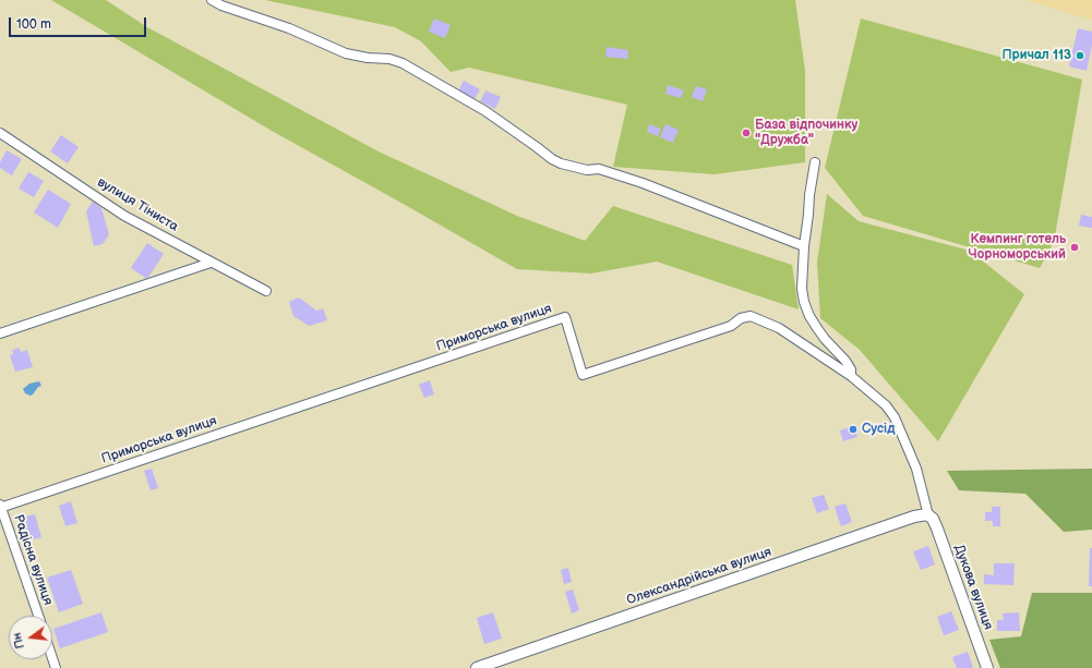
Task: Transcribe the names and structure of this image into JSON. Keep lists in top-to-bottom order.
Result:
{
  "streets": {
    "street": [
      "вулиця Тіниста",
      "Приморська вулиця",
      "Радісна вулиця",
      "Олександрійська вулиця",
      "Дукова вулиця"
    ]
  },
  "crossings": [
    ["Приморська вулиця", "Радісна вулиця"],
    ["Олександрійська вулиця", "Дукова вулиця"]
  ],
  "places": [
    "Причал 113",
    "База відпочинку \"Дружба\"",
    "Кемпинг готель Чорноморський",
    "Сусід"
  ],
  "scale_bar": "100 m",
  "north": "left"
}
